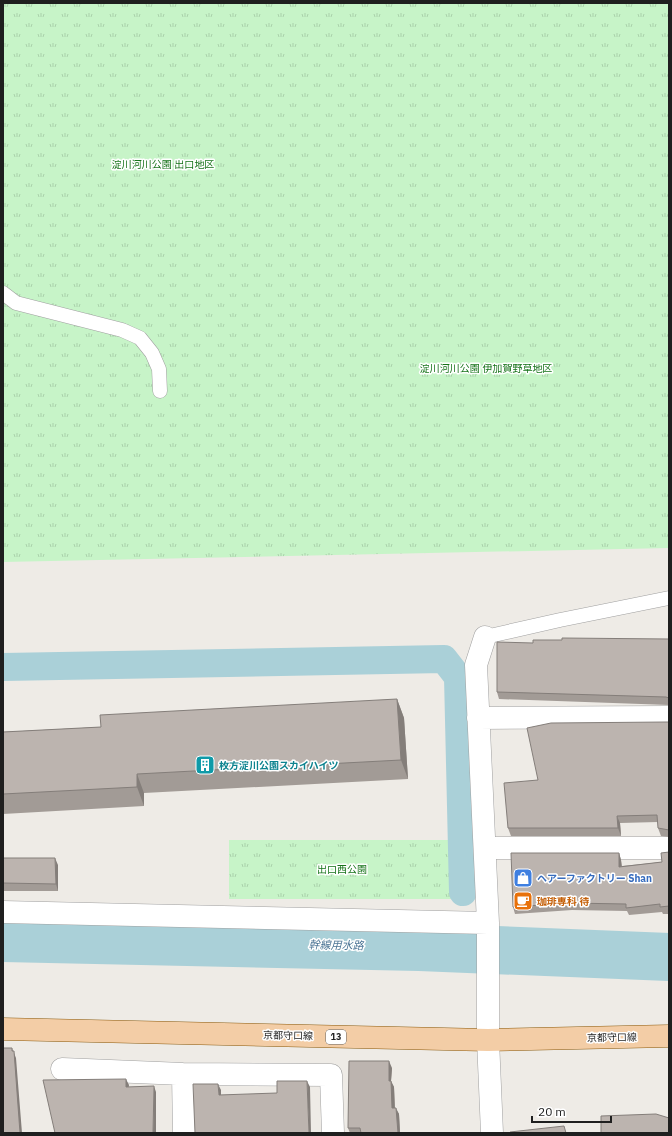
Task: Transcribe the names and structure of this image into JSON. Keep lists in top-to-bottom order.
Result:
{
  "streets": {
    "main road": ["京都守口線", "13"]
  },
  "water": ["幹線用水路"],
  "parks": ["淀川河川公園 出口地区", "淀川河川公園 伊加賀野草地区", "出口西公園"],
  "places": {
    "building": ["枚方淀川公園スカイハイツ"],
    "shop": ["ヘアーファクトリー Shan"],
    "cafe": ["珈琲専科 待"]
  },
  "scale_bar": "20 m"
}
